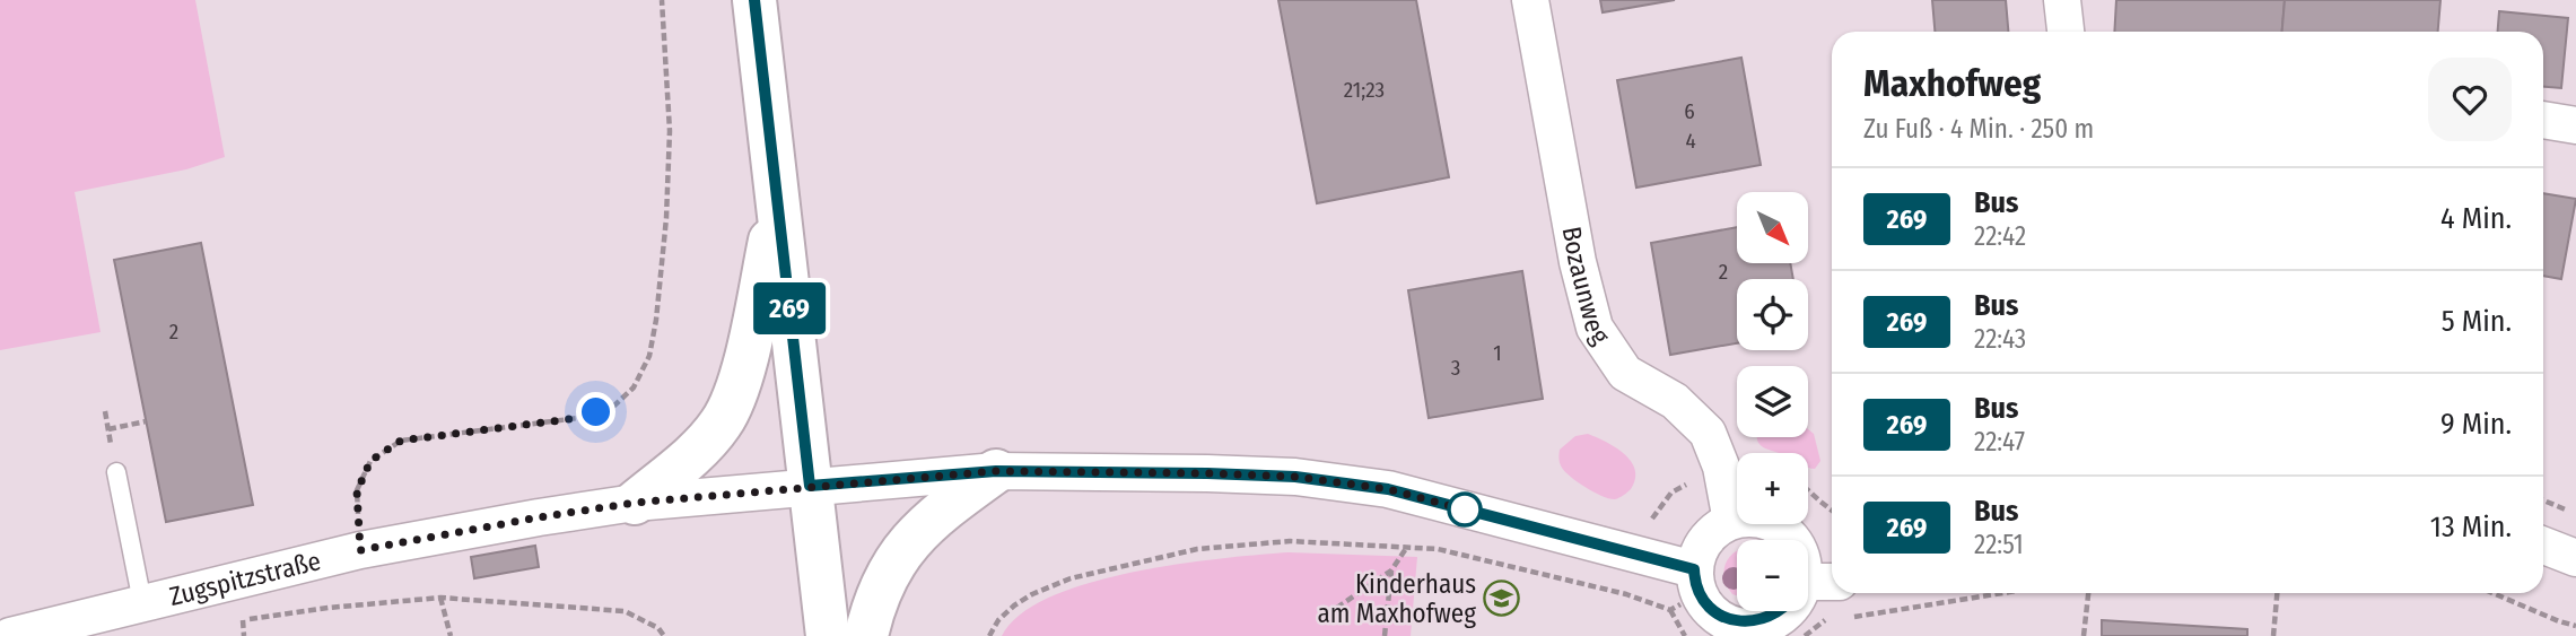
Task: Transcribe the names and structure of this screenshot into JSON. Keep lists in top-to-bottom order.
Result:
{
  "streets": {
    "street": ["Bozaunweg", "Zugspitzstraße"]
  },
  "places": {
    "school or university": ["Kinderhaus am Maxhofweg"]
  },
  "lines": ["bus line 269"],
  "house_numbers": [
    "21;23",
    "6",
    "4",
    "2",
    "2",
    "1",
    "3"
  ],
  "north": "bottom right",
  "page": {
    "on_map": "269",
    "heading": ["Maxhofweg", "Zu Fuß · 4 Min. · 250 m"],
    "list": [
      {
        "mark": "269",
        "name": "Bus",
        "note": "22:42",
        "value": "4 Min."
      },
      {
        "mark": "269",
        "name": "Bus",
        "note": "22:43",
        "value": "5 Min."
      },
      {
        "mark": "269",
        "name": "Bus",
        "note": "22:47",
        "value": "9 Min."
      },
      {
        "mark": "269",
        "name": "Bus",
        "note": "22:51",
        "value": "13 Min."
      }
    ],
    "map_buttons": ["+", "−"]
  }
}
